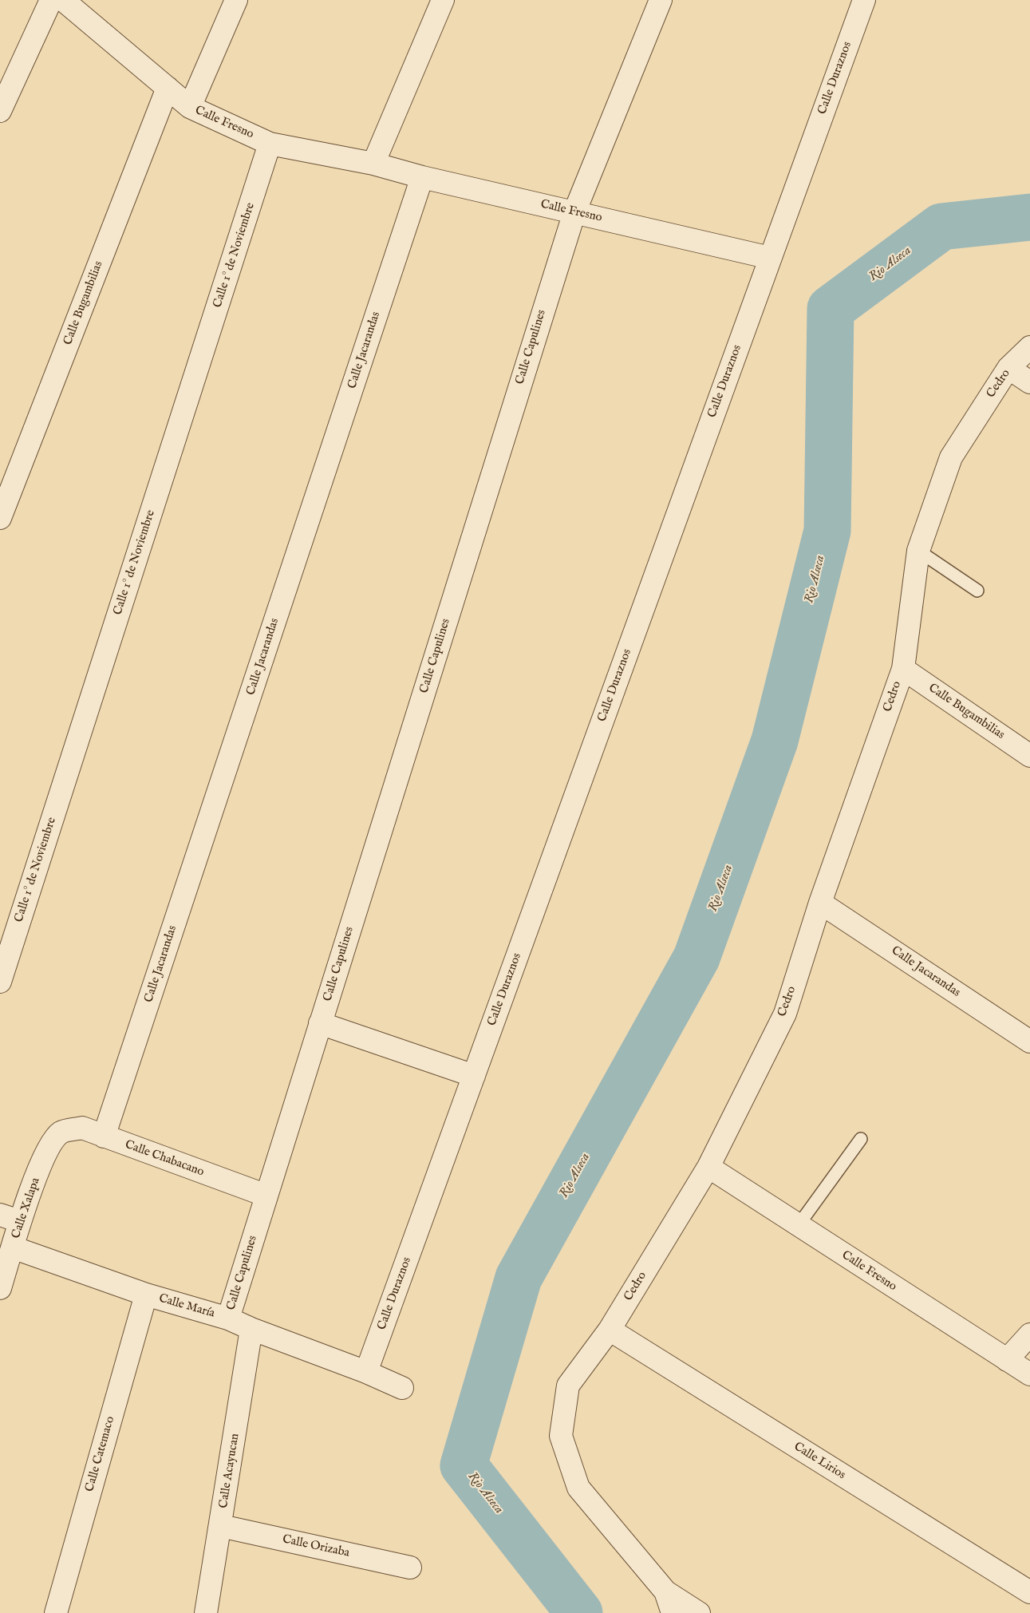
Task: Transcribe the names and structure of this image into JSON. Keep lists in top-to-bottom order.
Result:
{
  "streets": {
    "street": [
      "Calle Duraznos",
      "Calle Fresno",
      "Calle 1° de Noviembre",
      "Calle Bugambilias",
      "Calle Capulines",
      "Calle Jacarandas",
      "Cedro",
      "Calle Chabacano",
      "Calle Xalapa",
      "Calle María",
      "Calle Catemaco",
      "Calle Lirios",
      "Calle Acayucan",
      "Calle Orizaba"
    ]
  },
  "crossings": [
    ["Calle Duraznos", "Calle Fresno"],
    ["Calle Duraznos", "Calle María"],
    ["Calle Fresno", "Calle 1° de Noviembre"],
    ["Calle Fresno", "Calle Bugambilias"],
    ["Calle Fresno", "Calle Capulines"],
    ["Calle Fresno", "Calle Jacarandas"],
    ["Calle Fresno", "Cedro"],
    ["Calle Bugambilias", "Cedro"],
    ["Calle Capulines", "Calle Chabacano"],
    ["Calle Capulines", "Calle María"],
    ["Calle Jacarandas", "Cedro"],
    ["Calle Jacarandas", "Calle Chabacano"],
    ["Cedro", "Calle Lirios"],
    ["Calle Chabacano", "Calle Xalapa"],
    ["Calle Xalapa", "Calle María"],
    ["Calle María", "Calle Catemaco"],
    ["Calle María", "Calle Acayucan"],
    ["Calle Acayucan", "Calle Orizaba"]
  ],
  "water": ["Rio Alseca"]
}
